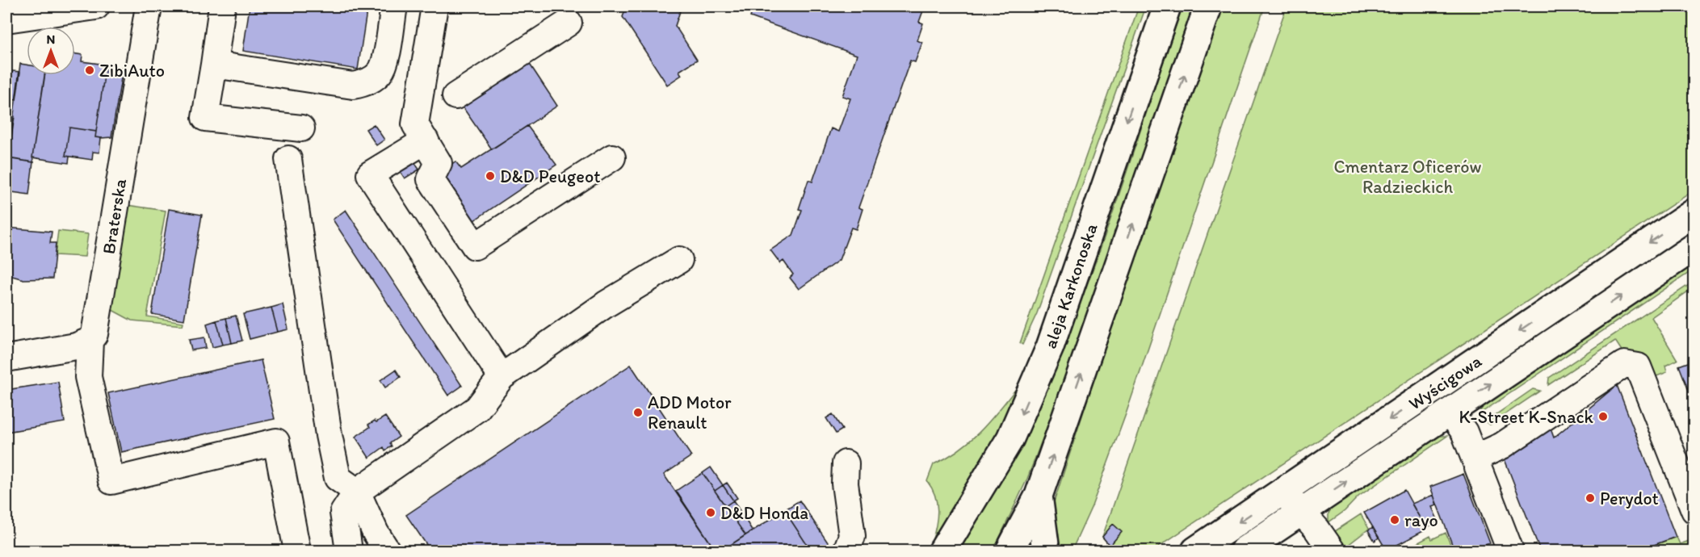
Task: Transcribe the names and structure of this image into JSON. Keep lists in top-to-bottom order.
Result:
{
  "streets": {
    "main road": ["aleja Karkonoska", "Wyścigowa"],
    "street": ["Braterska"]
  },
  "parks": ["Cmentarz Oficerów Radzieckich"],
  "places": [
    "ZibiAuto",
    "D&D Peugeot",
    "ADD Motor Renault",
    "K-Street K-Snack",
    "Perydot",
    "D&D Honda",
    "rayo"
  ],
  "north": "top"
}
